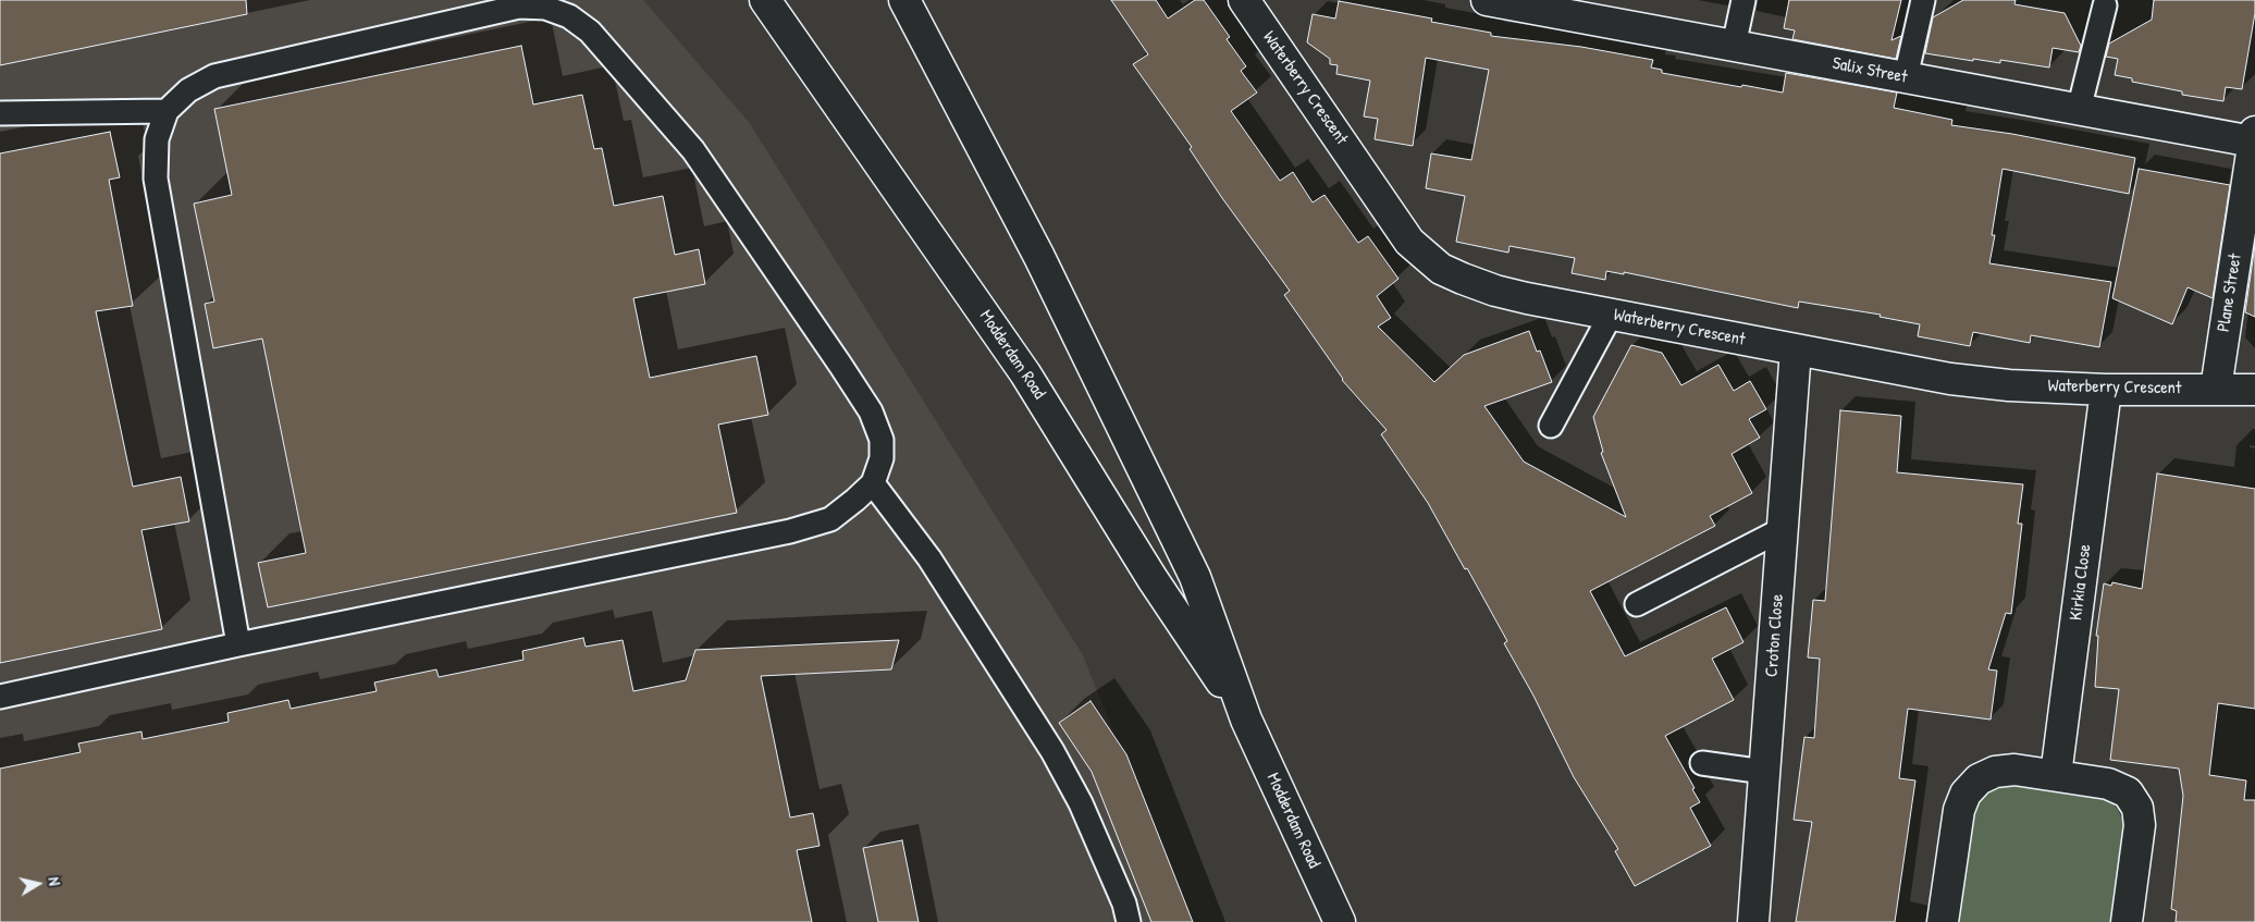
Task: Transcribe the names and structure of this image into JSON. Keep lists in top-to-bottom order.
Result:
{
  "streets": {
    "street": [
      "Salix Street",
      "Waterberry Crescent",
      "Plane Street",
      "Modderdam Road",
      "Kirkia Close",
      "Croton Close"
    ]
  },
  "crossings": [
    ["Salix Street", "Plane Street"],
    ["Waterberry Crescent", "Plane Street"],
    ["Waterberry Crescent", "Kirkia Close"],
    ["Waterberry Crescent", "Croton Close"]
  ],
  "north": "right"
}
